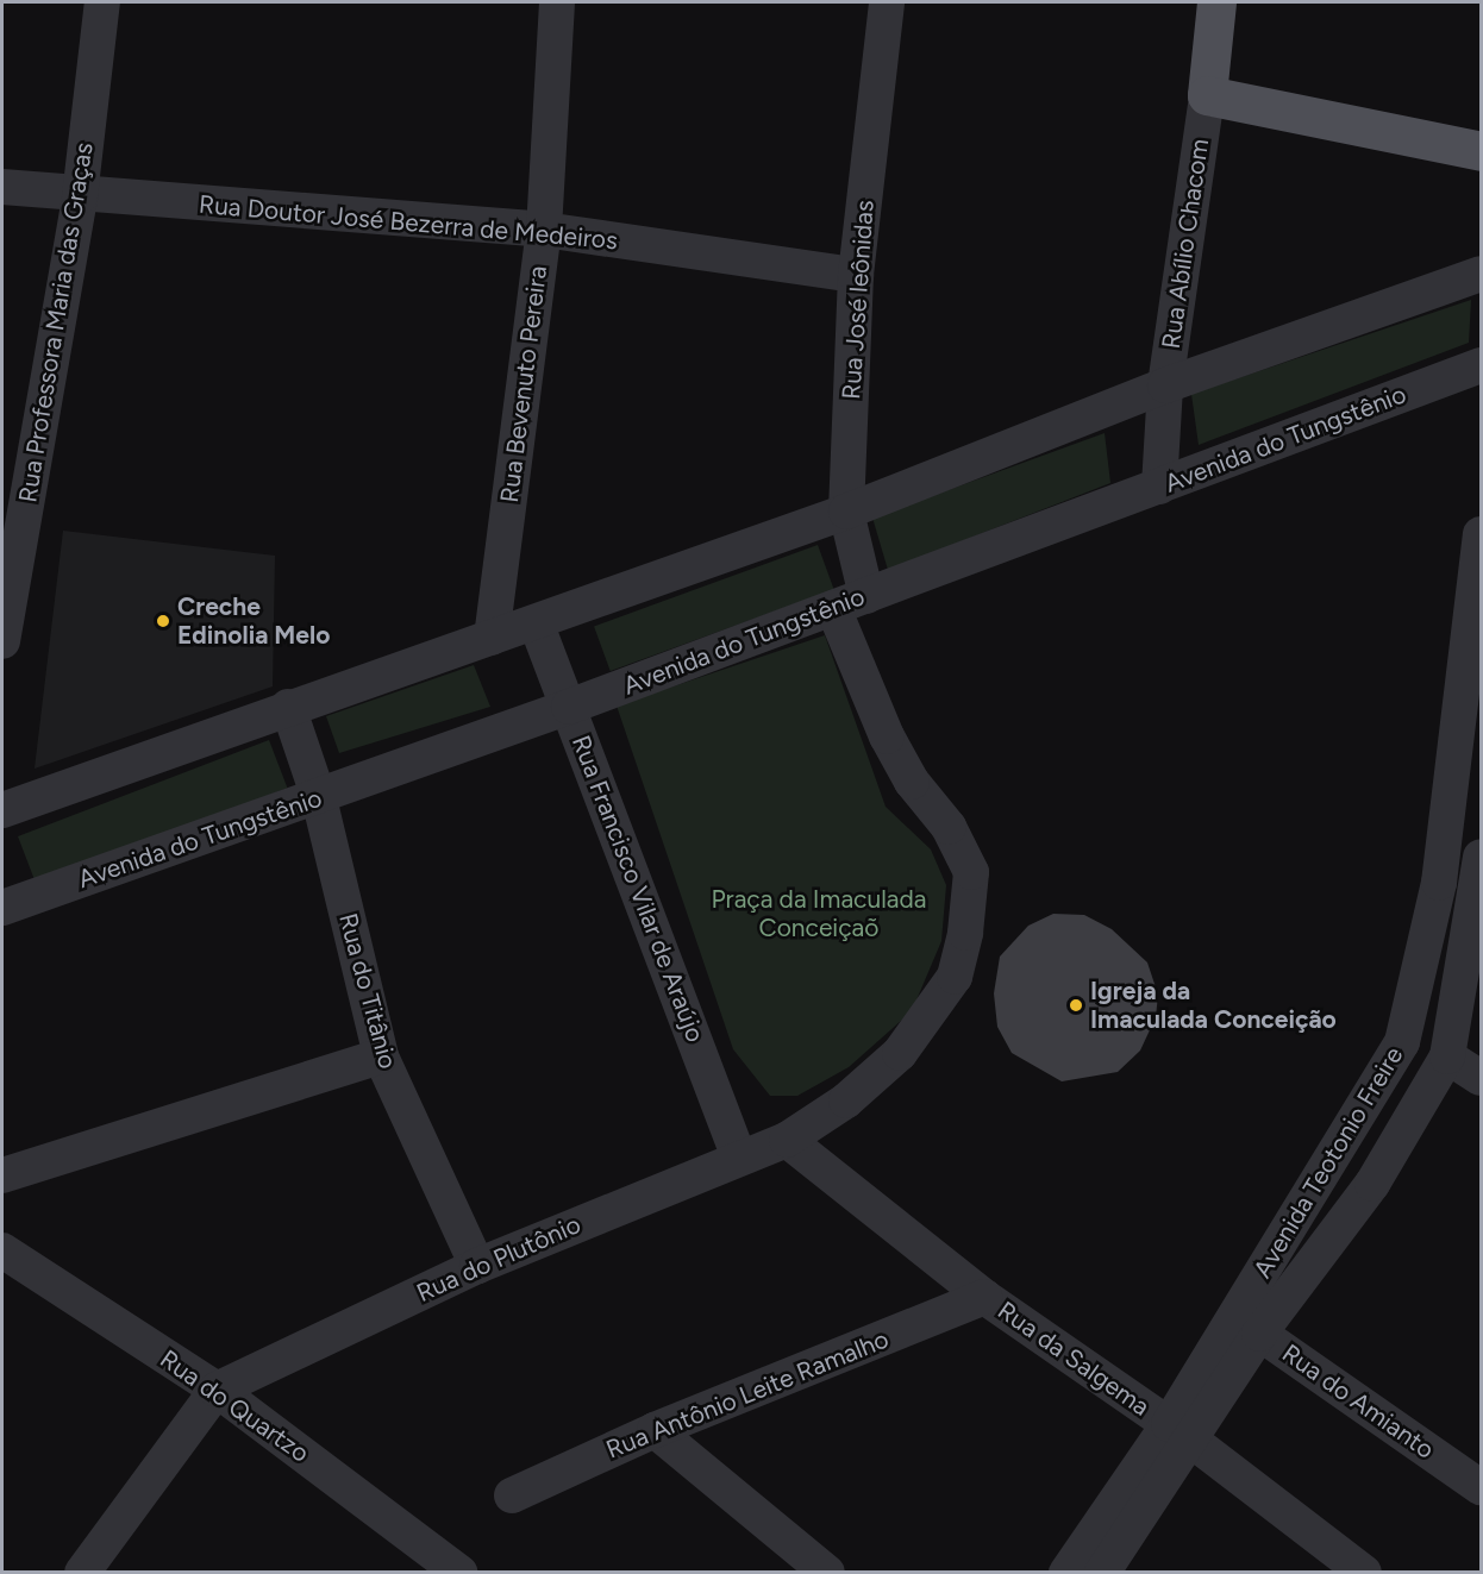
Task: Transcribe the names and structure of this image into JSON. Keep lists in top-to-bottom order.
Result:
{
  "streets": {
    "main road": ["Rua Abílio Chacom"],
    "street": [
      "Rua Doutor José Bezerra de Medeiros",
      "Rua José leônidas",
      "Rua Professora Maria das Graças",
      "Rua Bevenuto Pereira",
      "Avenida do Tungstênio",
      "Rua Francisco Vilar de Araújo",
      "Rua do Titânio",
      "Avenida Teotonio Freire",
      "Rua do Plutônio",
      "Rua da Salgema",
      "Rua Antônio Leite Ramalho",
      "Rua do Amianto",
      "Rua do Quartzo"
    ]
  },
  "crossings": [
    ["Rua Doutor José Bezerra de Medeiros", "Rua José leônidas"],
    ["Rua Doutor José Bezerra de Medeiros", "Rua Professora Maria das Graças"],
    ["Rua Doutor José Bezerra de Medeiros", "Rua Bevenuto Pereira"],
    ["Rua Abílio Chacom", "Avenida do Tungstênio"],
    ["Rua José leônidas", "Avenida do Tungstênio"],
    ["Avenida do Tungstênio", "Rua Francisco Vilar de Araújo"],
    ["Avenida do Tungstênio", "Rua do Titânio"],
    ["Rua Francisco Vilar de Araújo", "Rua do Plutônio"],
    ["Rua do Titânio", "Rua do Plutônio"],
    ["Avenida Teotonio Freire", "Rua da Salgema"],
    ["Avenida Teotonio Freire", "Rua do Amianto"],
    ["Rua do Plutônio", "Rua da Salgema"],
    ["Rua do Plutônio", "Rua do Quartzo"],
    ["Rua da Salgema", "Rua Antônio Leite Ramalho"]
  ],
  "parks": ["Praça da Imaculada Conceiçaõ"],
  "places": ["Creche Edinolia Melo", "Igreja da Imaculada Conceição"]
}
